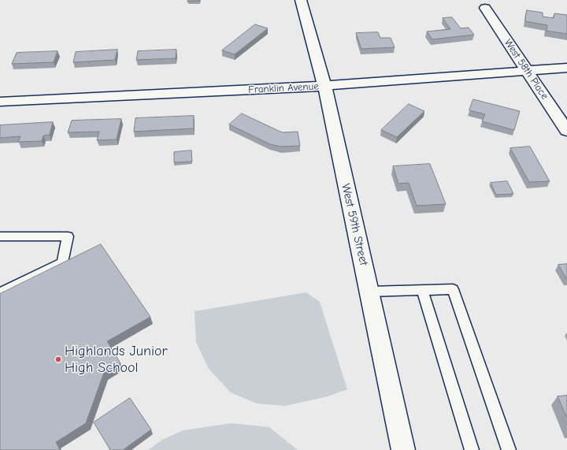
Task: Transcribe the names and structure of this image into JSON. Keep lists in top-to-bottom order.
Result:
{
  "streets": {
    "street": ["West 58th Place", "Franklin Avenue", "West 59th Street"]
  },
  "crossings": [
    ["West 58th Place", "Franklin Avenue"],
    ["Franklin Avenue", "West 59th Street"]
  ],
  "places": ["Highlands Junior High School"]
}
